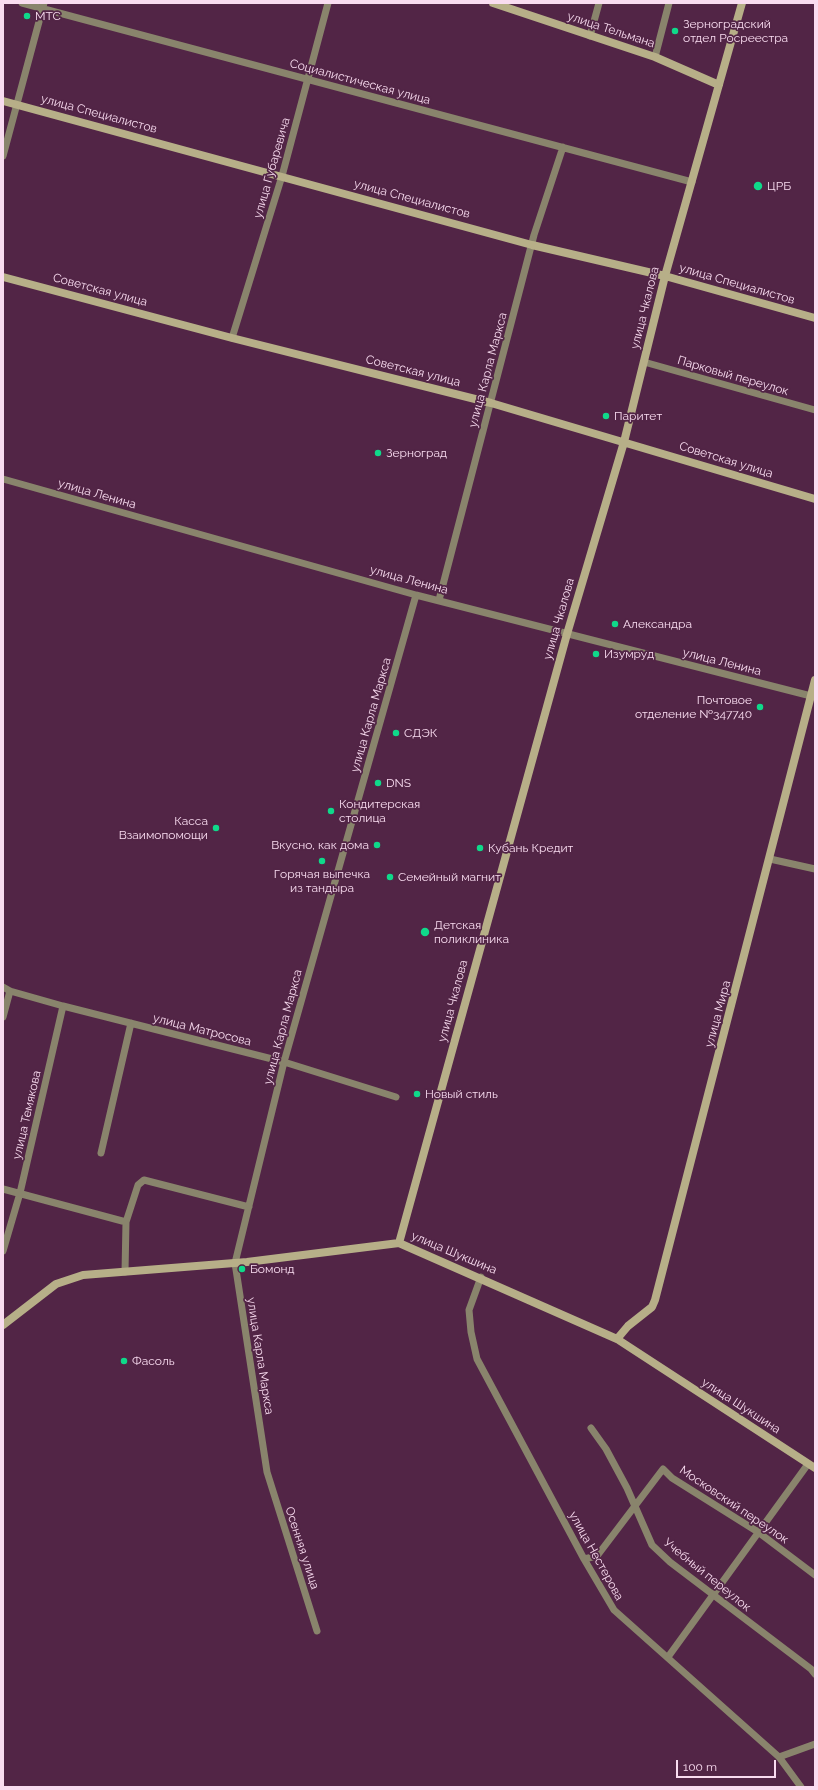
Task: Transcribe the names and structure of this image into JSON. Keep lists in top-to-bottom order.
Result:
{
  "streets": {
    "street": [
      "улица Тельмана",
      "Социалистическая улица",
      "улица Специалистов",
      "улица Губаревича",
      "Советская улица",
      "улица Чкалова",
      "улица Карла Маркса",
      "Парковый переулок",
      "улица Ленина",
      "улица Мира",
      "улица Матросова",
      "улица Темякова",
      "улица Шукшина",
      "Московский переулок",
      "Осенняя улица",
      "улица Нестерова",
      "Учебный переулок"
    ]
  },
  "crossings": [
    ["улица Тельмана", "улица Чкалова"],
    ["Социалистическая улица", "улица Губаревича"],
    ["Социалистическая улица", "улица Чкалова"],
    ["Социалистическая улица", "улица Карла Маркса"],
    ["улица Специалистов", "улица Губаревича"],
    ["улица Специалистов", "улица Чкалова"],
    ["улица Специалистов", "улица Карла Маркса"],
    ["улица Губаревича", "Советская улица"],
    ["Советская улица", "улица Чкалова"],
    ["Советская улица", "улица Карла Маркса"],
    ["улица Чкалова", "Парковый переулок"],
    ["улица Чкалова", "улица Ленина"],
    ["улица Чкалова", "улица Шукшина"],
    ["улица Карла Маркса", "улица Ленина"],
    ["улица Карла Маркса", "улица Матросова"],
    ["улица Карла Маркса", "улица Шукшина"],
    ["улица Карла Маркса", "Осенняя улица"],
    ["улица Ленина", "улица Мира"],
    ["улица Мира", "улица Шукшина"],
    ["улица Матросова", "улица Темякова"],
    ["улица Шукшина", "улица Нестерова"],
    ["Московский переулок", "улица Нестерова"],
    ["Московский переулок", "Учебный переулок"]
  ],
  "places": [
    "МТС",
    "Зерноградский отдел Росреестра",
    "ЦРБ",
    "Паритет",
    "Зерноград",
    "Александра",
    "Изумруд",
    "Почтовое отделение №347740",
    "СДЭК",
    "DNS",
    "Кондитерская столица",
    "Касса Взаимопомощи",
    "Вкусно, как дома",
    "Кубань Кредит",
    "Горячая выпечка из тандыра",
    "Семейный магнит",
    "Детская поликлиника",
    "Новый стиль",
    "Бомонд",
    "Фасоль"
  ],
  "scale_bar": "100 m"
}
